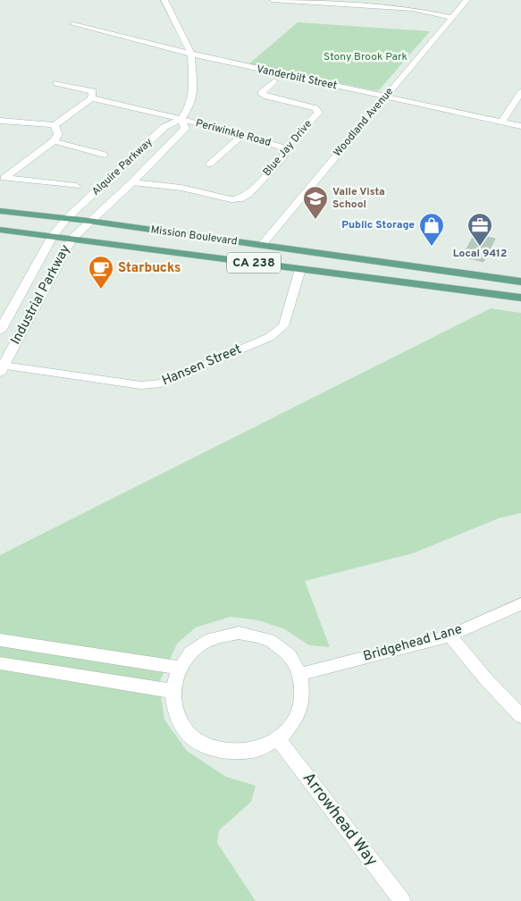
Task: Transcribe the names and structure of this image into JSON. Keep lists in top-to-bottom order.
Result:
{
  "streets": {
    "main road": [
      "Alquire Parkway",
      "Mission Boulevard",
      "CA 238",
      "Industrial Parkway"
    ],
    "street": [
      "Vanderbilt Street",
      "Woodland Avenue",
      "Periwinkle Road",
      "Blue Jay Drive",
      "Hansen Street",
      "Bridgehead Lane",
      "Arrowhead Way"
    ]
  },
  "crossings": [
    ["Vanderbilt Street", "Woodland Avenue"],
    ["Vanderbilt Street", "Alquire Parkway"],
    ["Woodland Avenue", "Mission Boulevard"],
    ["Periwinkle Road", "Blue Jay Drive"],
    ["Periwinkle Road", "Alquire Parkway"],
    ["Blue Jay Drive", "Alquire Parkway"],
    ["Alquire Parkway", "Mission Boulevard"],
    ["Alquire Parkway", "Industrial Parkway"],
    ["Mission Boulevard", "Industrial Parkway"],
    ["Mission Boulevard", "Hansen Street"],
    ["Industrial Parkway", "Hansen Street"],
    ["Bridgehead Lane", "Arrowhead Way"]
  ],
  "parks": ["Stony Brook Park"],
  "places": {
    "school or university": ["Valle Vista School"],
    "shop": ["Public Storage"],
    "office": ["Local 9412"],
    "cafe": ["Starbucks"]
  }
}
